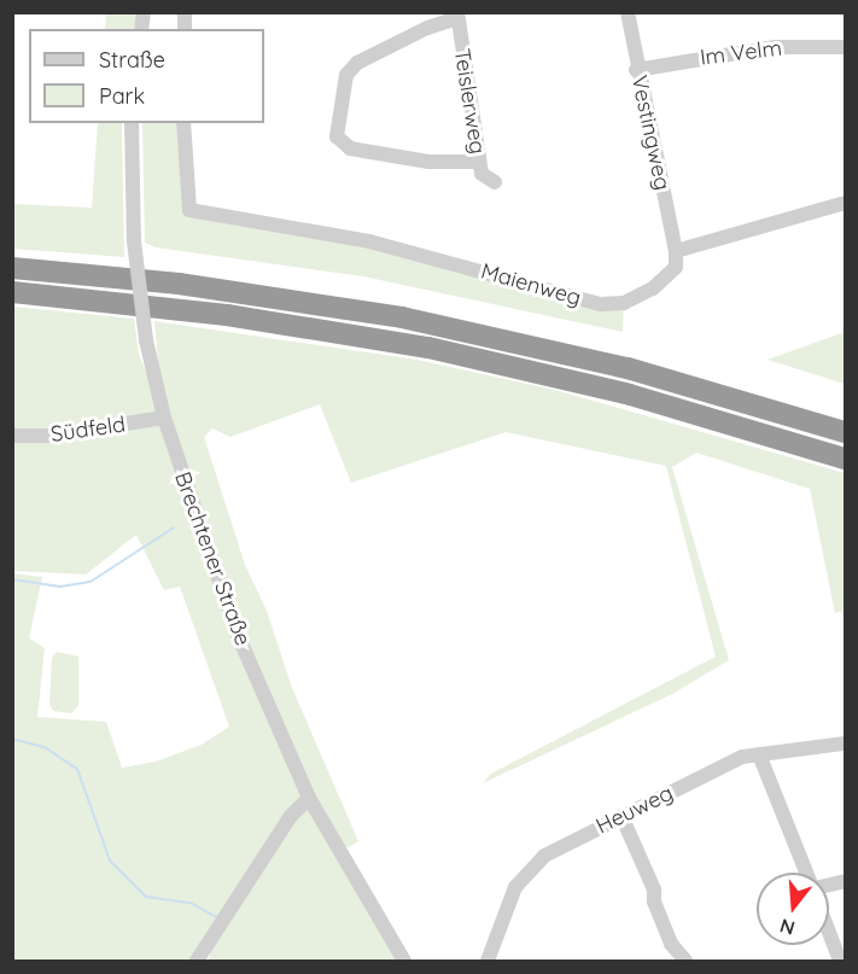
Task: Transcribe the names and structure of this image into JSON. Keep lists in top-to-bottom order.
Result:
{
  "streets": {
    "street": [
      "Im Velm",
      "Teislerweg",
      "Vestingweg",
      "Maienweg",
      "Südfeld",
      "Brechtener Straße",
      "Heuweg"
    ]
  },
  "crossings": [
    ["Im Velm", "Vestingweg"],
    ["Vestingweg", "Maienweg"],
    ["Südfeld", "Brechtener Straße"]
  ],
  "legend": ["Straße", "Park"],
  "north": "bottom"
}
